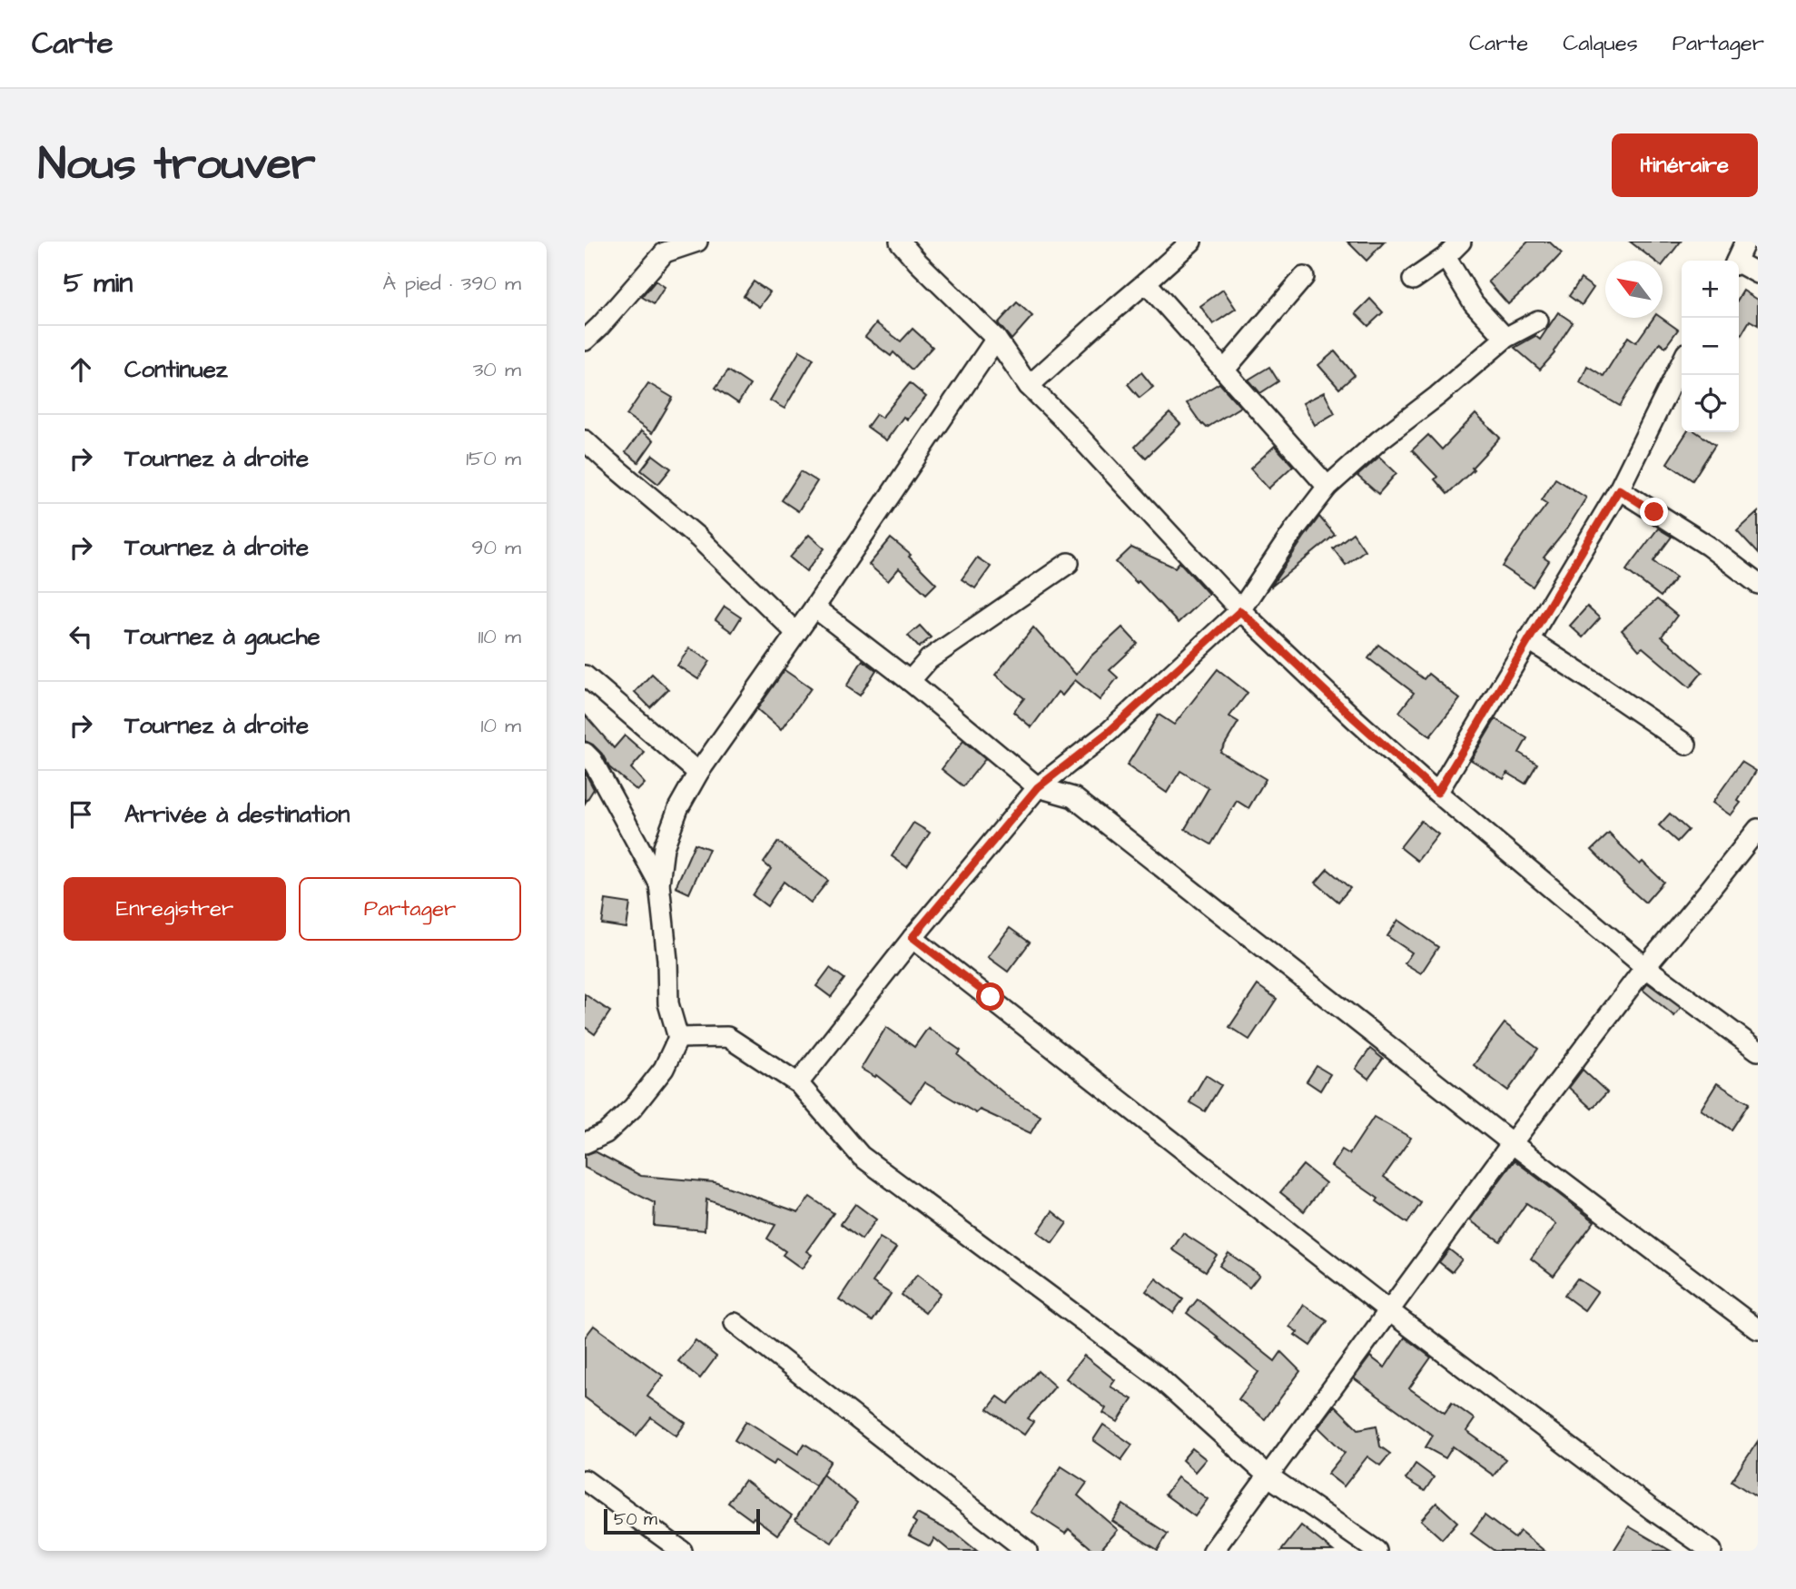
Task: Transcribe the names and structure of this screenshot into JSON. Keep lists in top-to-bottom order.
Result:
{
  "scale_bar": "50 m",
  "north": "top left",
  "page": {
    "header": "Carte",
    "nav": ["Carte", "Calques", "Partager"],
    "buttons": [
      "Itinéraire",
      ["Enregistrer", "Partager"]
    ],
    "title": "Nous trouver",
    "heading": ["5 min", "À pied · 390 m"],
    "map_buttons": ["+", "−"],
    "list": [
      ["Continuez", "30 m"],
      ["Tournez à droite", "150 m"],
      ["Tournez à droite", "90 m"],
      ["Tournez à gauche", "110 m"],
      ["Tournez à droite", "10 m"],
      "Arrivée à destination"
    ],
    "scale": "50 m"
  }
}
